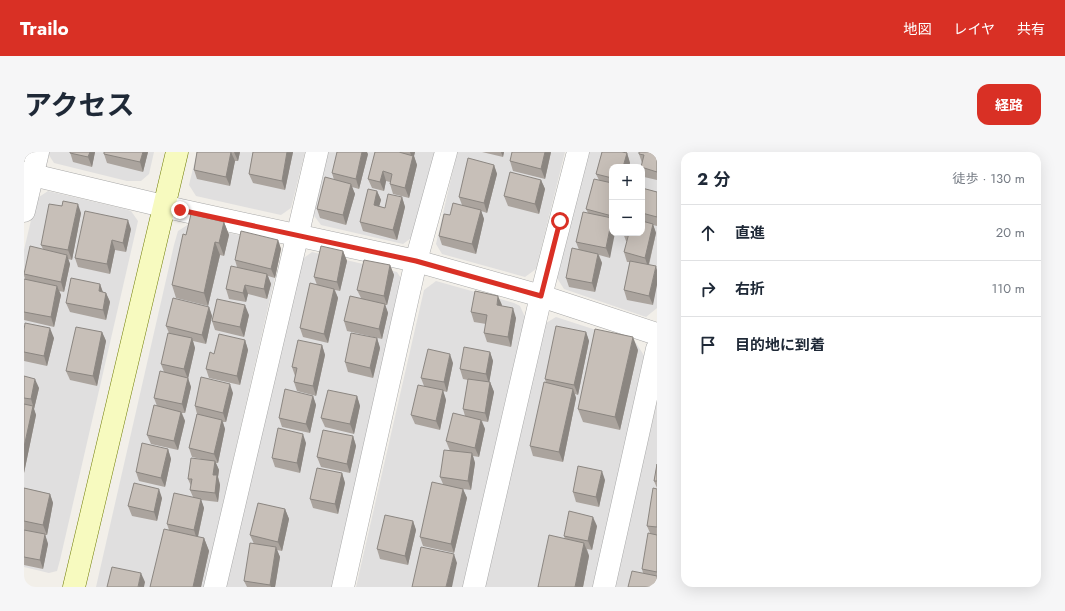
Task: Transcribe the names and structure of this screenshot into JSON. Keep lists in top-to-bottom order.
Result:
{
  "page": {
    "header": "Trailo",
    "nav": ["地図", "レイヤ", "共有"],
    "title": "アクセス",
    "buttons": "経路",
    "heading": ["2 分", "徒歩 · 130 m"],
    "map_buttons": ["+", "−"],
    "list": [
      ["直進", "20 m"],
      ["右折", "110 m"],
      "目的地に到着"
    ]
  }
}
